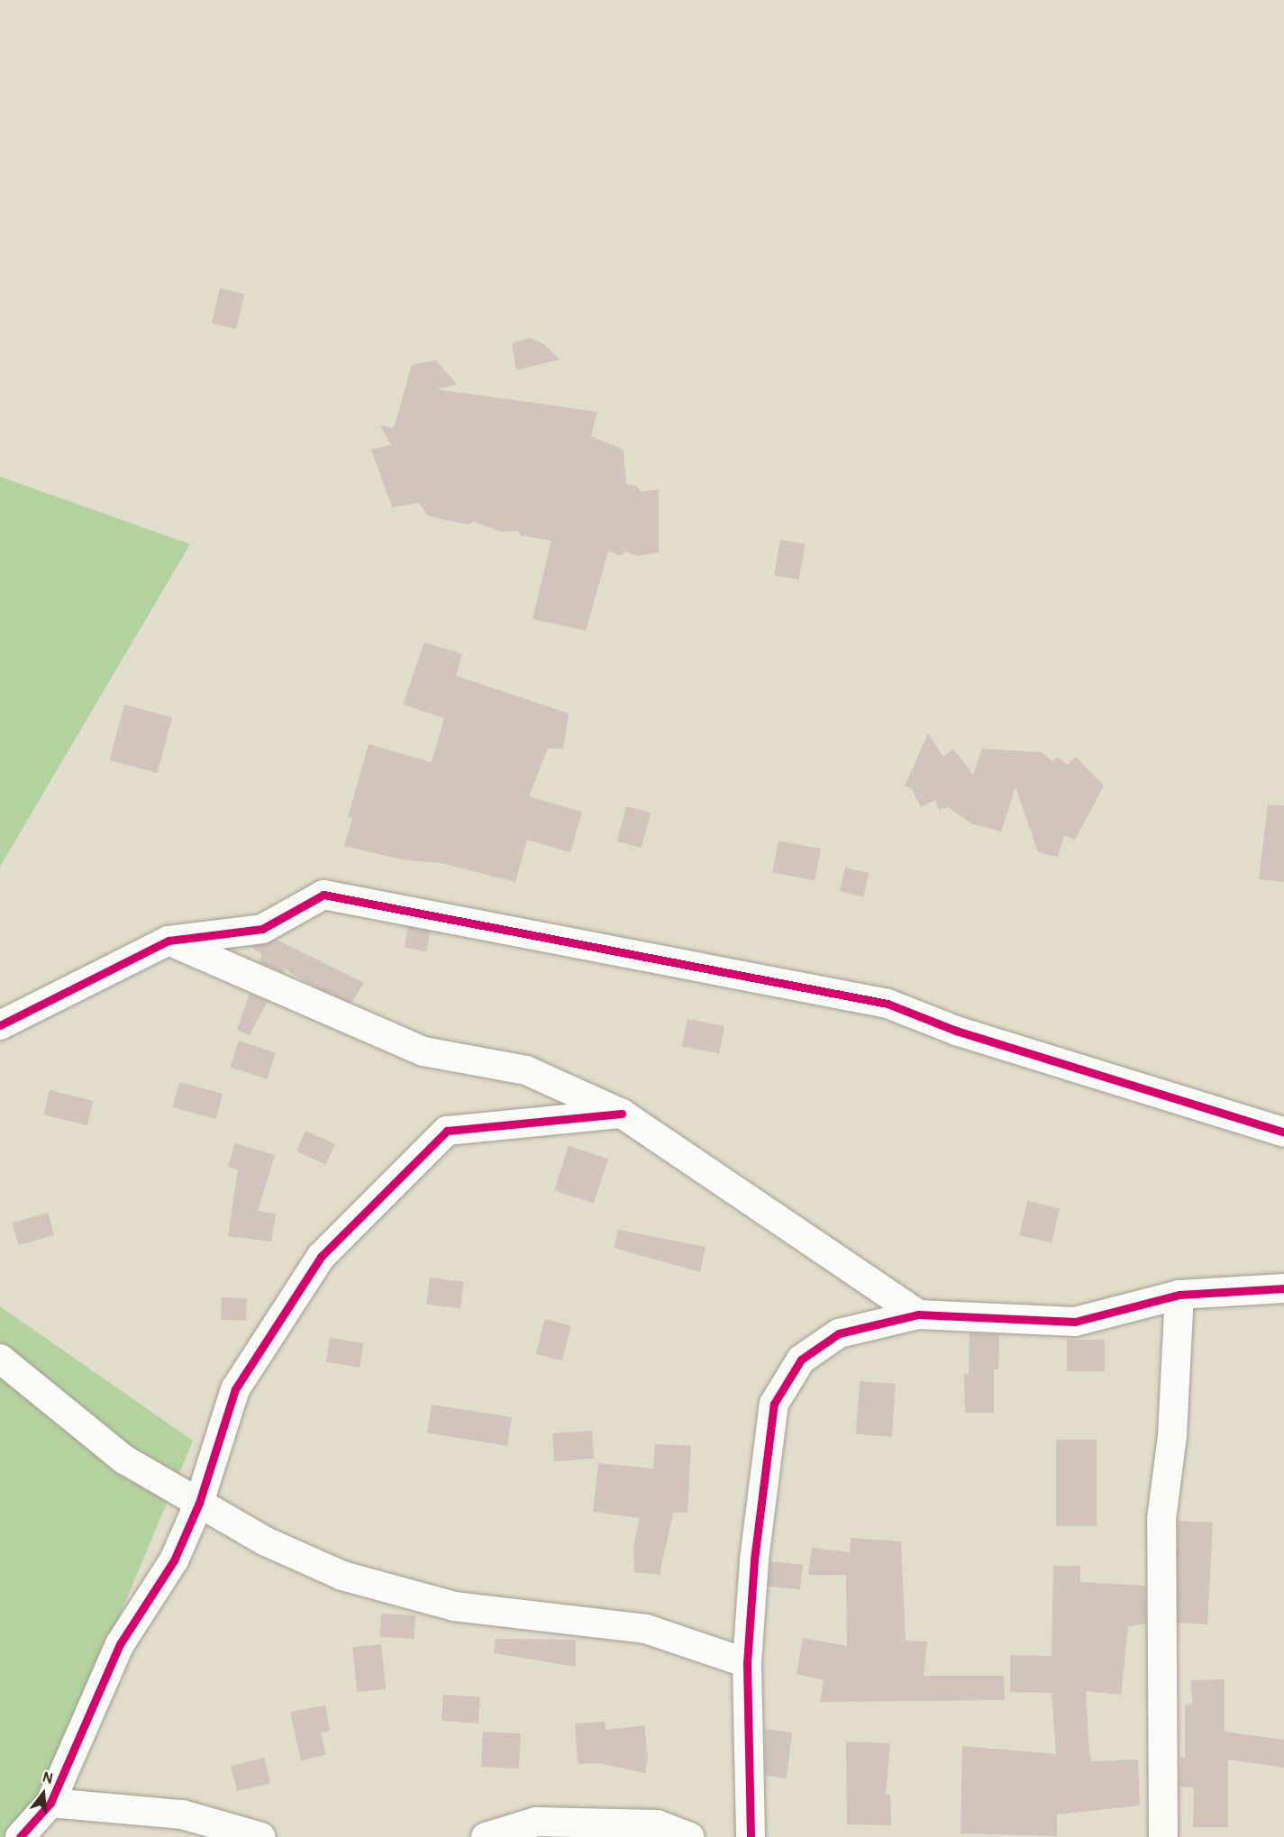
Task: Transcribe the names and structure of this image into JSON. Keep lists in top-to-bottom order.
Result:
{
  "north": "top"
}
